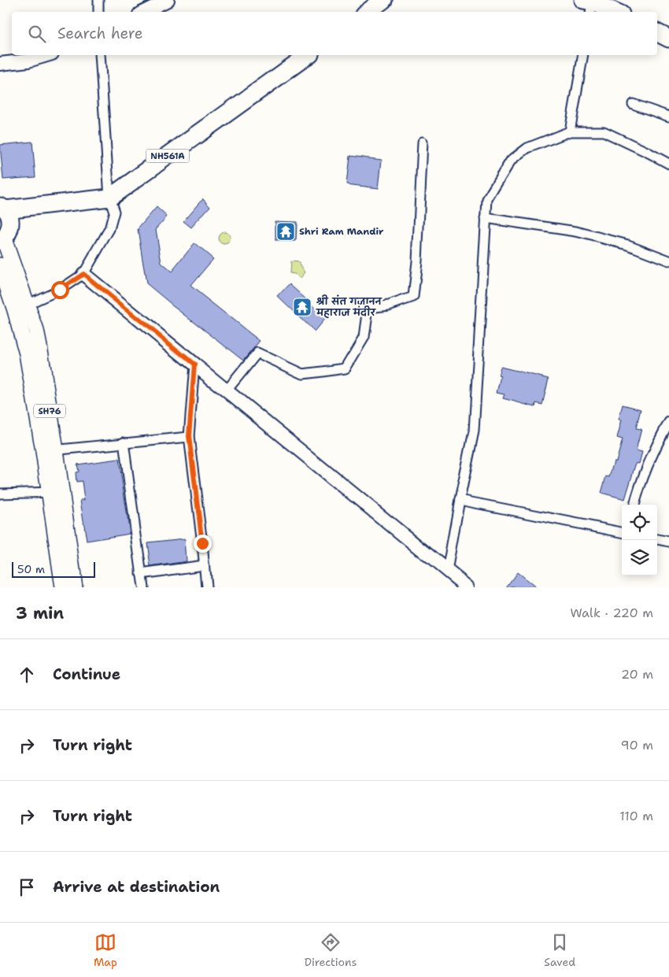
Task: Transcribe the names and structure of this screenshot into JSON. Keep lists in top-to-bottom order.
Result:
{
  "streets": {
    "highway": ["NH561A"],
    "main road": ["SH76"]
  },
  "crossings": [
    ["NH561A", "SH76"]
  ],
  "places": {
    "temple": ["Shri Ram Mandir", "श्री संंत गजानन महाराज मंदीर"]
  },
  "scale_bar": "50 m",
  "page": {
    "search": "Search here",
    "scale": "50 m",
    "heading": ["3 min", "Walk · 220 m"],
    "list": [
      ["Continue", "20 m"],
      ["Turn right", "90 m"],
      ["Turn right", "110 m"],
      "Arrive at destination"
    ],
    "nav": ["Map", "Directions", "Saved"]
  }
}
